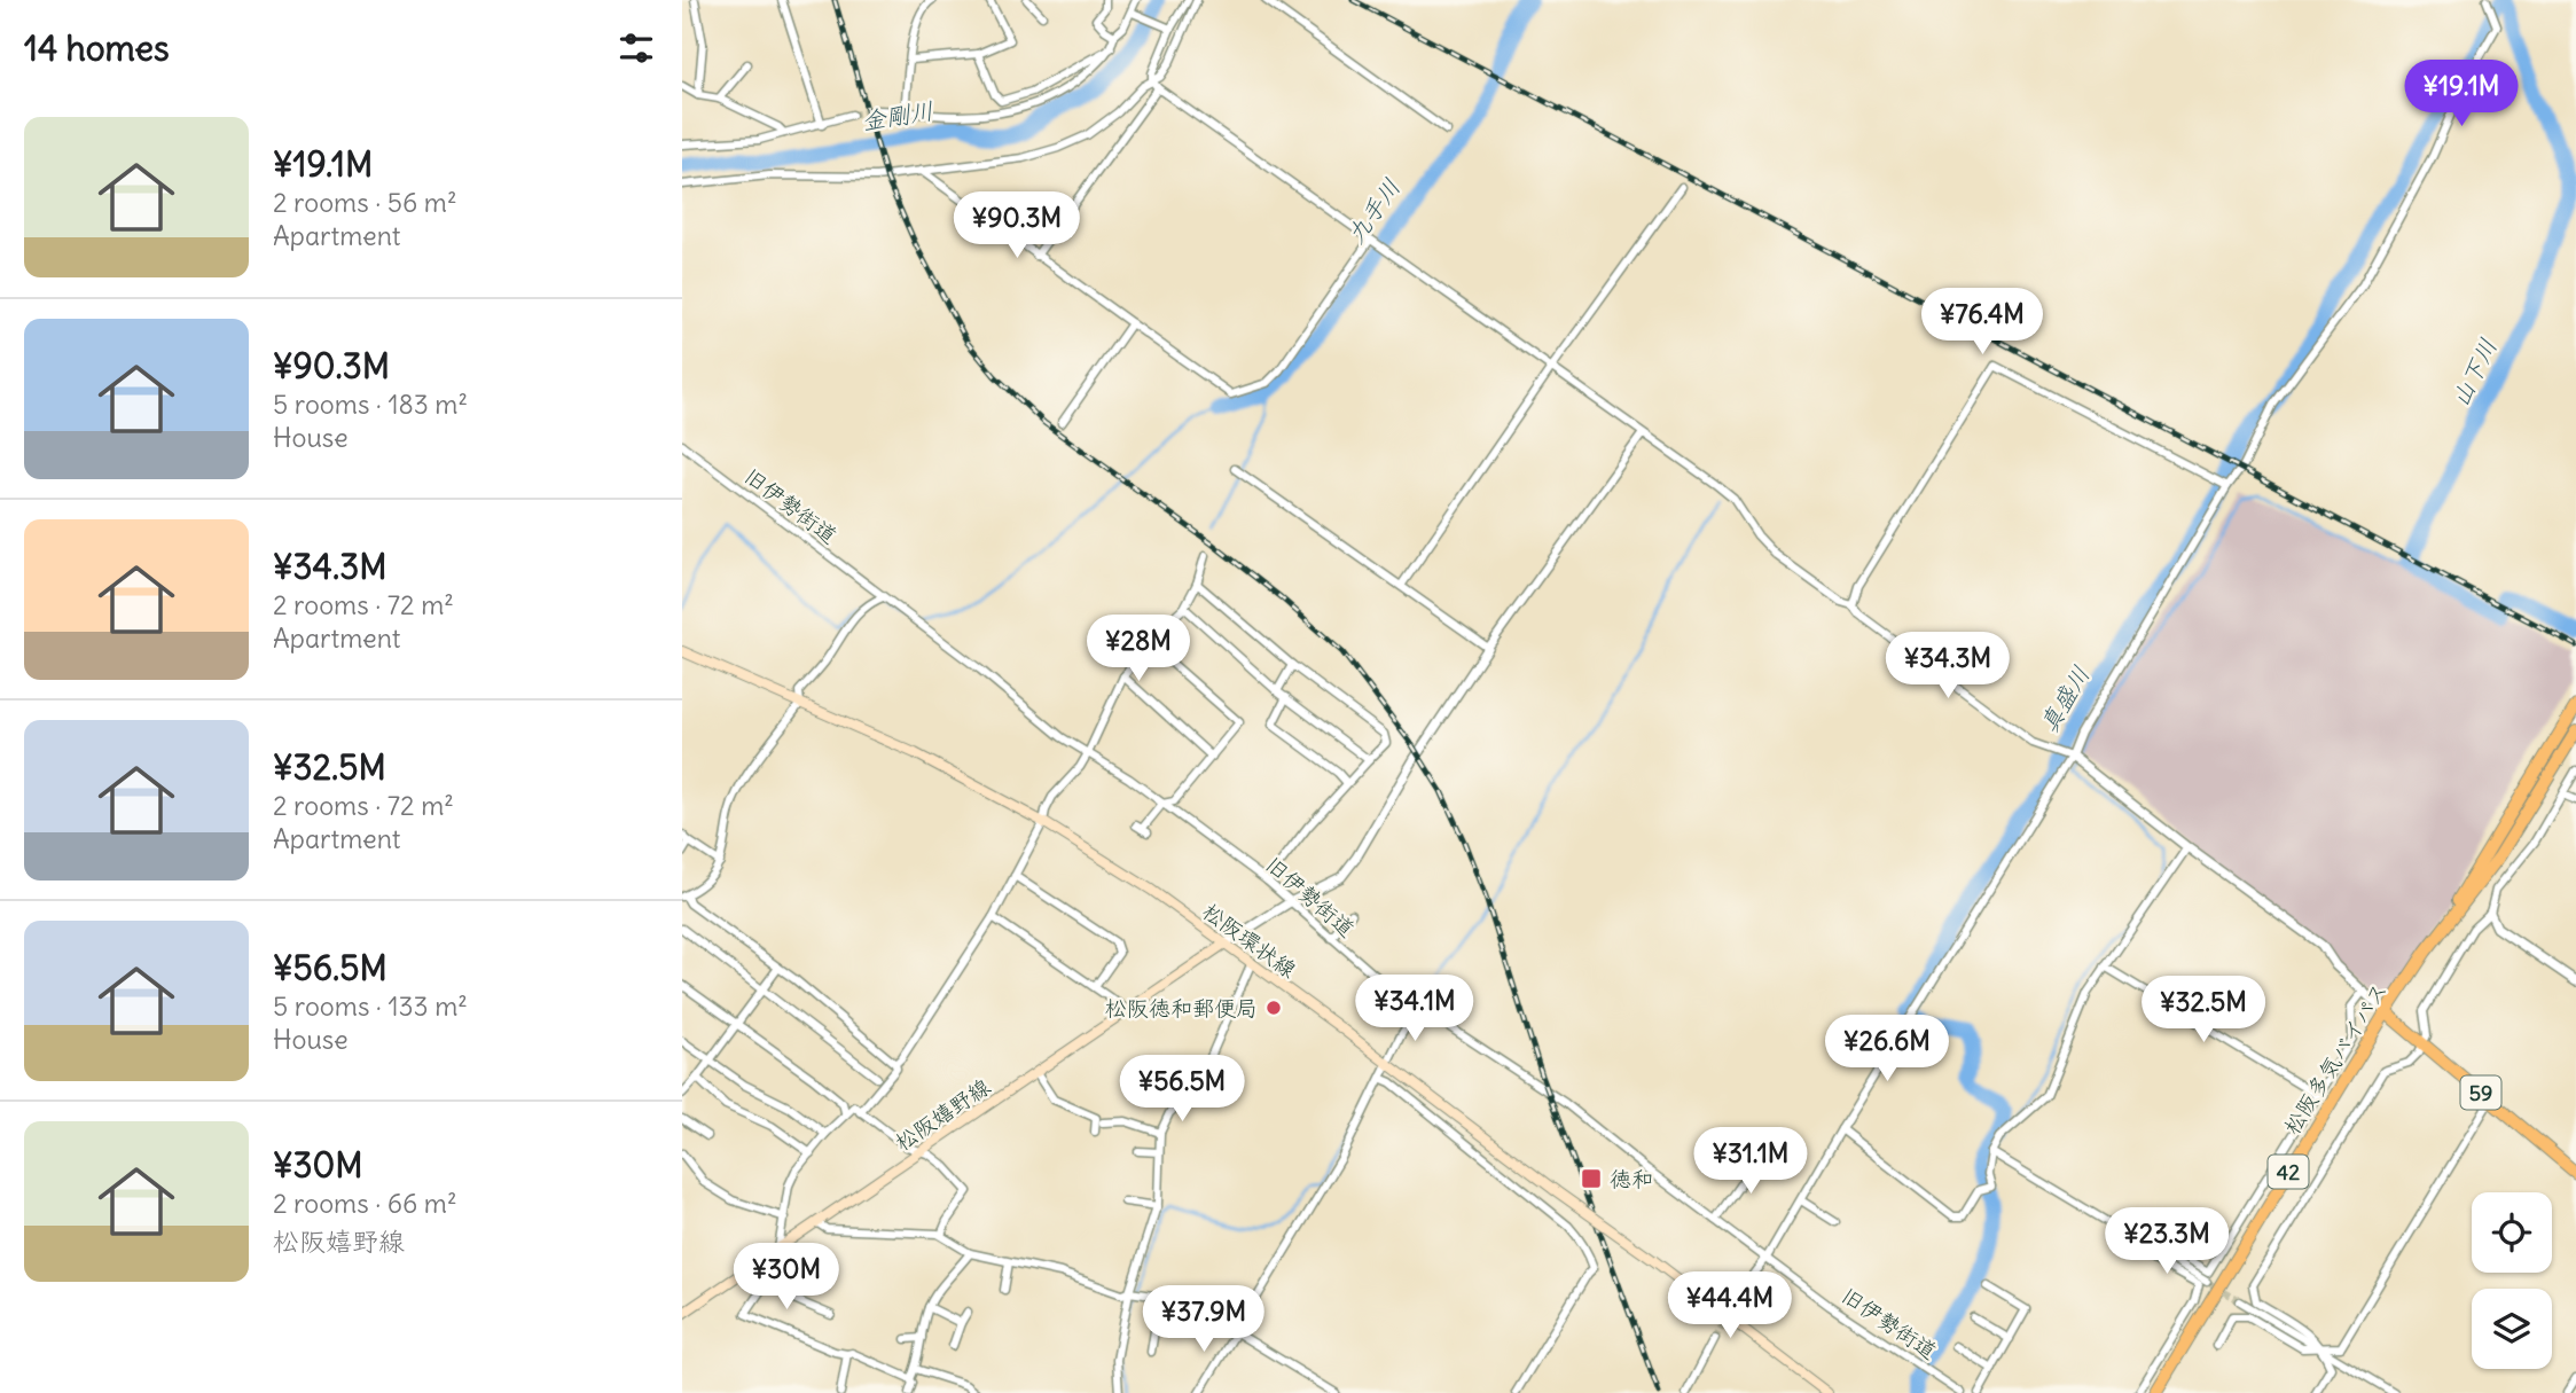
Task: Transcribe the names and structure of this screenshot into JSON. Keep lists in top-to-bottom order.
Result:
{
  "streets": {
    "main road": [
      "松阪環状線",
      "松阪多気バイパス",
      "59",
      "松阪嬉野線",
      "42"
    ],
    "street": ["旧伊勢街道"]
  },
  "crossings": [
    ["松阪環状線", "松阪嬉野線"],
    ["松阪多気バイパス", "59"]
  ],
  "water": [
    "金剛川",
    "九手川",
    "山下川",
    "真盛川"
  ],
  "places": {
    "other": ["松阪徳和郵便局"],
    "transit": ["徳和"]
  },
  "page": {
    "heading": "14 homes",
    "price": [
      "¥19.1M",
      "¥90.3M",
      "¥76.4M",
      "¥28M",
      "¥34.3M",
      "¥34.1M",
      "¥32.5M",
      "¥26.6M",
      "¥56.5M",
      "¥31.1M",
      "¥23.3M",
      "¥30M",
      "¥44.4M",
      "¥37.9M"
    ],
    "list": [
      {
        "name": "¥19.1M",
        "note": "2 rooms · 56 m² · Apartment"
      },
      {
        "name": "¥90.3M",
        "note": "5 rooms · 183 m² · House"
      },
      {
        "name": "¥34.3M",
        "note": "2 rooms · 72 m² · Apartment"
      },
      {
        "name": "¥32.5M",
        "note": "2 rooms · 72 m² · Apartment"
      },
      {
        "name": "¥56.5M",
        "note": "5 rooms · 133 m² · House"
      },
      {
        "name": "¥30M",
        "note": "2 rooms · 66 m² · 松阪嬉野線"
      }
    ]
  }
}
